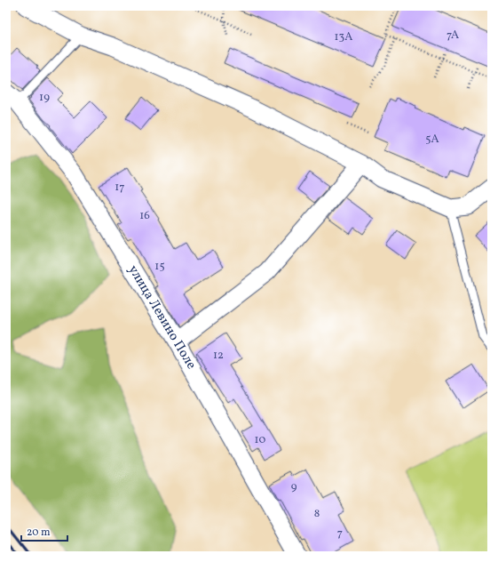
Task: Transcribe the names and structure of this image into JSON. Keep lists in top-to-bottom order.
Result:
{
  "streets": {
    "street": ["улица Левино Поле"]
  },
  "house_numbers": [
    "7А",
    "13А",
    "19",
    "5А",
    "17",
    "16",
    "15",
    "12",
    "10",
    "9",
    "8",
    "7"
  ],
  "scale_bar": "20 m"
}
